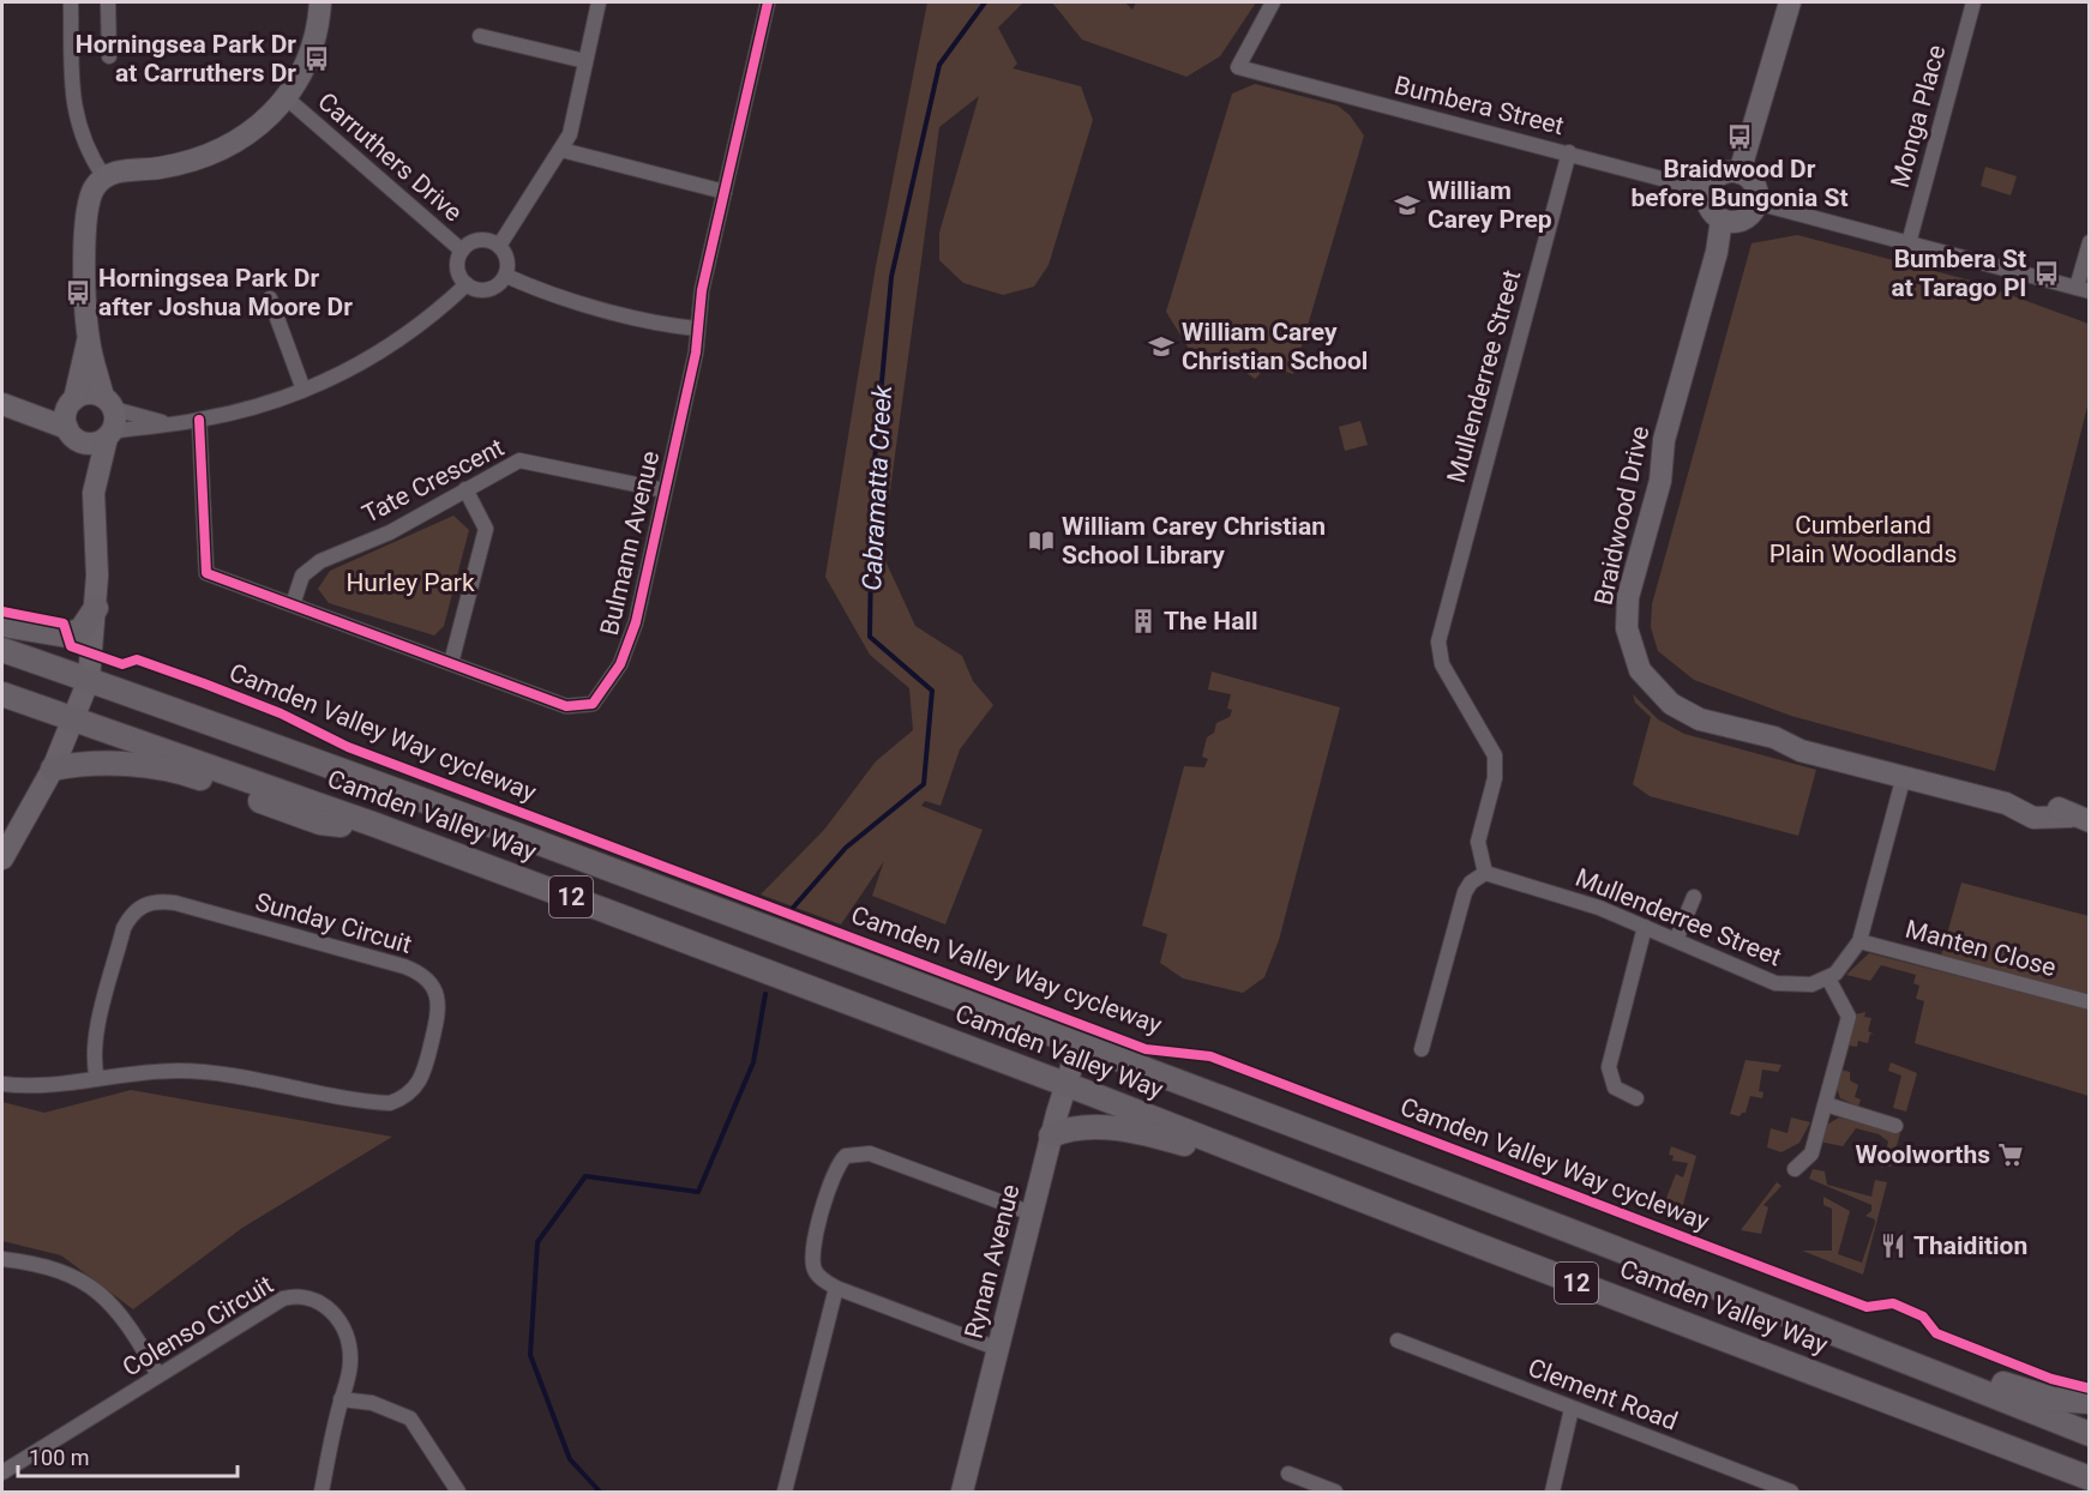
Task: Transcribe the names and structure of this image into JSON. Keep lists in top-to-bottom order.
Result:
{
  "streets": {
    "main road": ["Camden Valley Way", "12"],
    "street": [
      "Bumbera Street",
      "Monga Place",
      "Carruthers Drive",
      "Mullenderree Street",
      "Tate Crescent",
      "Braidwood Drive",
      "Bulmann Avenue",
      "Sunday Circuit",
      "Manten Close",
      "Rynan Avenue",
      "Colenso Circuit",
      "Clement Road"
    ],
    "cycle path": ["Camden Valley Way cycleway"]
  },
  "crossings": [
    ["Bumbera Street", "Mullenderree Street"],
    ["Bumbera Street", "Braidwood Drive"],
    ["Tate Crescent", "Bulmann Avenue"],
    ["Camden Valley Way", "Rynan Avenue"]
  ],
  "water": ["Cabramatta Creek"],
  "parks": ["Cumberland Plain Woodlands", "Hurley Park"],
  "places": {
    "bus stop": [
      "Horningsea Park Dr at Carruthers Dr",
      "Braidwood Dr before Bungonia St",
      "Bumbera St at Tarago Pl",
      "Horningsea Park Dr after Joshua Moore Dr"
    ],
    "school or university": ["William Carey Prep", "William Carey Christian School"],
    "library": ["William Carey Christian School Library"],
    "building": ["The Hall"],
    "supermarket": ["Woolworths"],
    "restaurant": ["Thaidition"]
  },
  "scale_bar": "100 m"
}
